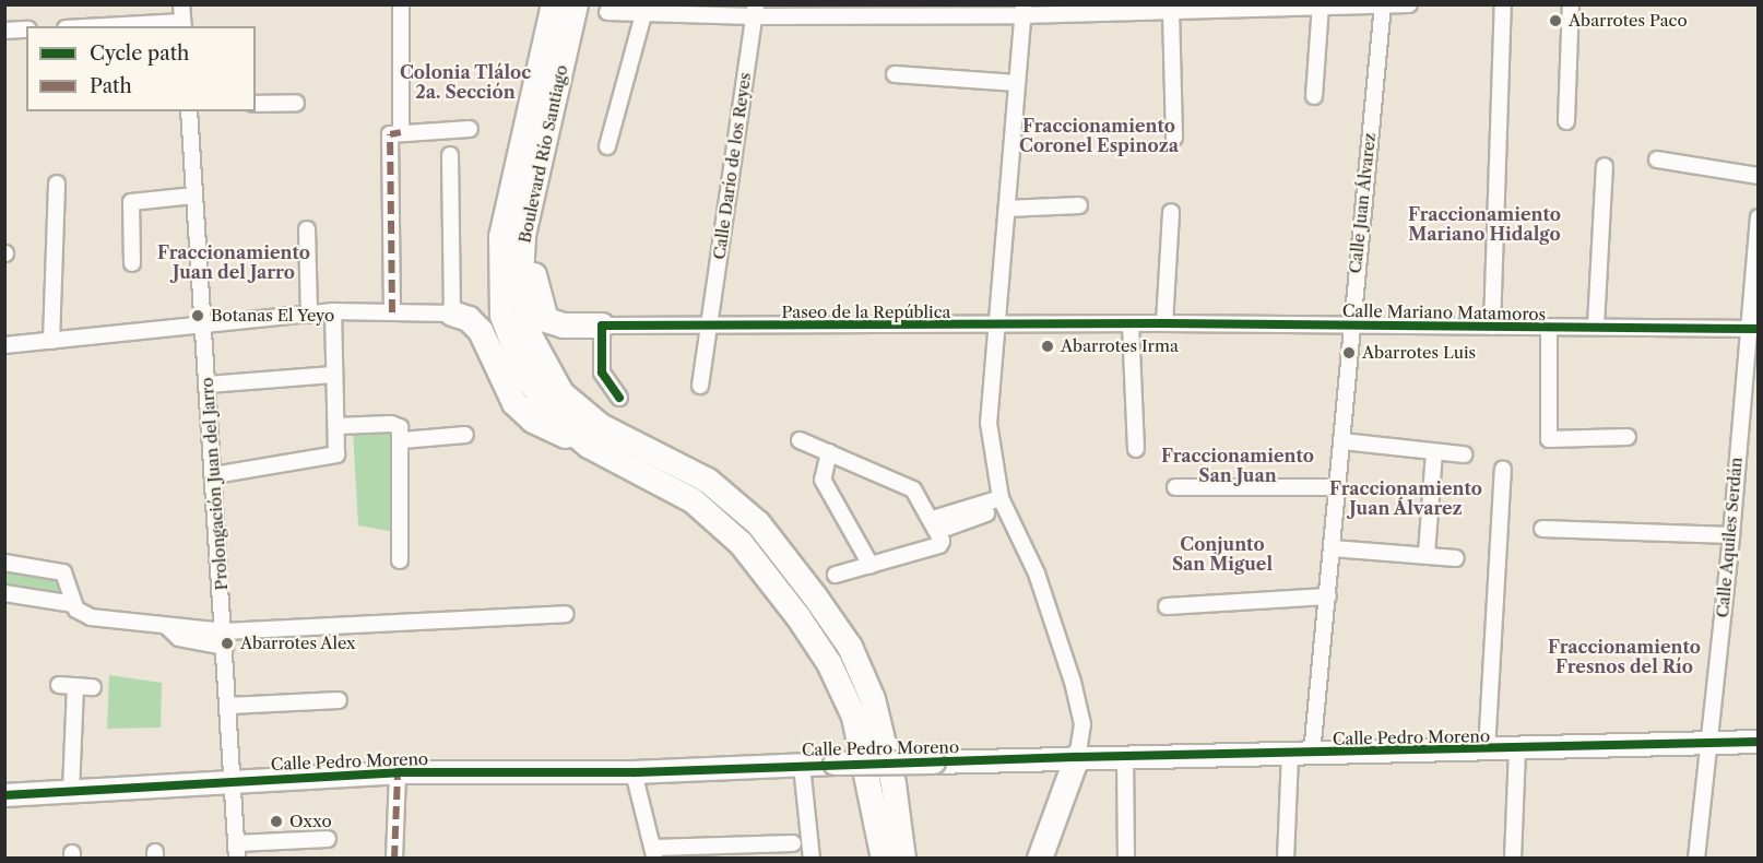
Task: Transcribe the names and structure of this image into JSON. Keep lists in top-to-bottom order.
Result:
{
  "streets": {
    "main road": ["Boulevard Río Santiago"],
    "street": [
      "Calle Darío de los Reyes",
      "Calle Juan Álvarez",
      "Paseo de la República",
      "Calle Mariano Matamoros",
      "Prolongación Juan del Jarro",
      "Calle Aquiles Serdán",
      "Calle Pedro Moreno"
    ]
  },
  "crossings": [
    ["Calle Darío de los Reyes", "Paseo de la República"],
    ["Calle Juan Álvarez", "Calle Mariano Matamoros"],
    ["Calle Juan Álvarez", "Calle Pedro Moreno"],
    ["Paseo de la República", "Calle Mariano Matamoros"],
    ["Calle Mariano Matamoros", "Calle Aquiles Serdán"],
    ["Prolongación Juan del Jarro", "Calle Pedro Moreno"],
    ["Calle Aquiles Serdán", "Calle Pedro Moreno"]
  ],
  "districts": [
    "Colonia Tláloc 2a. Sección",
    "Fraccionamiento Coronel Espinoza",
    "Fraccionamiento Mariano Hidalgo",
    "Fraccionamiento Juan del Jarro",
    "Fraccionamiento San Juan",
    "Fraccionamiento Juan Álvarez",
    "Conjunto San Miguel",
    "Fraccionamiento Fresnos del Río"
  ],
  "places": [
    "Abarrotes Paco",
    "Botanas El Yeyo",
    "Abarrotes Irma",
    "Abarrotes Luis",
    "Abarrotes Alex",
    "Oxxo"
  ],
  "legend": ["Cycle path", "Path"]
}
